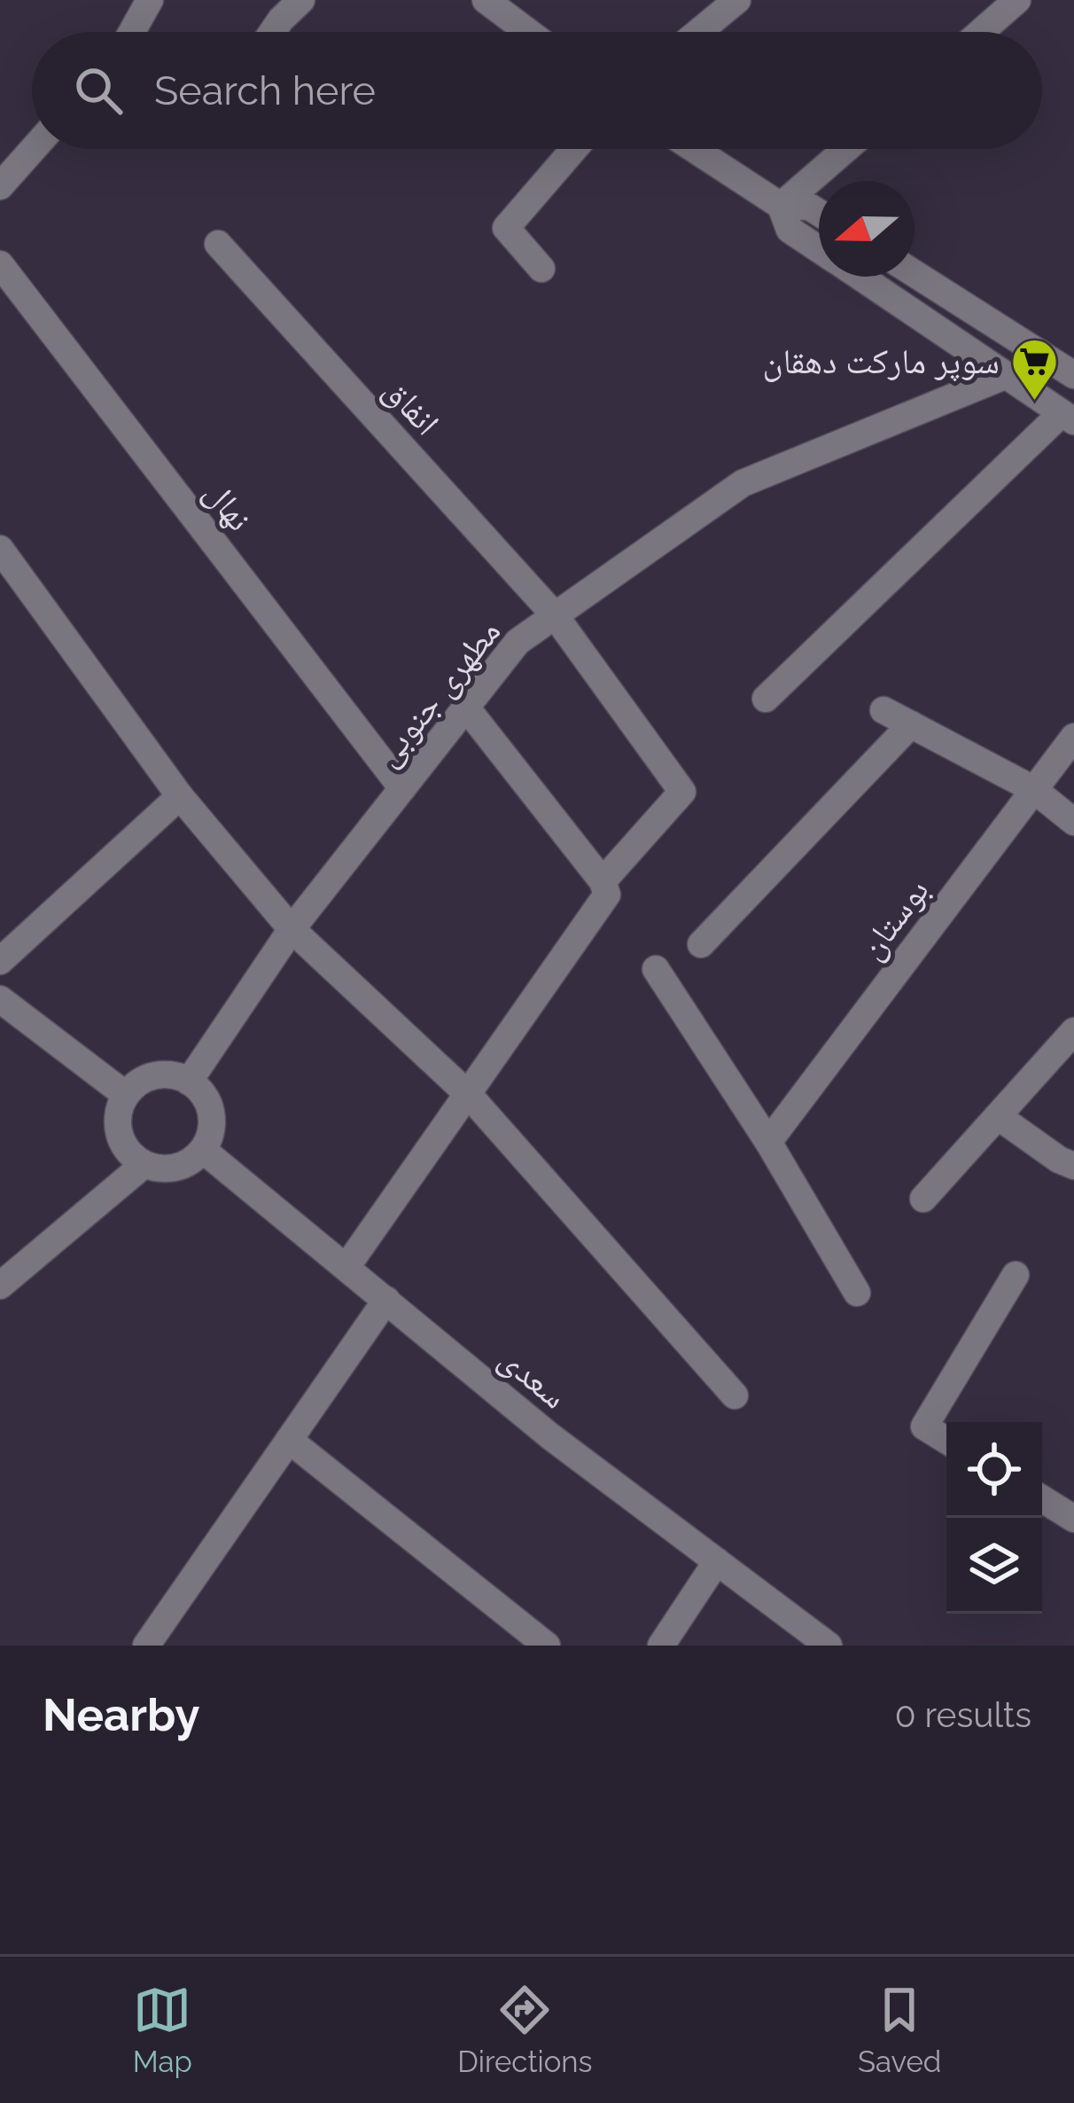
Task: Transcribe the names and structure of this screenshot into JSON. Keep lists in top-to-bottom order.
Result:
{
  "streets": {
    "street": [
      "انفاق",
      "نهال",
      "مطهری جنوبی",
      "بوستان",
      "سعدی"
    ]
  },
  "crossings": [
    ["انفاق", "مطهری جنوبی"],
    ["نهال", "مطهری جنوبی"],
    ["مطهری جنوبی", "سعدی"]
  ],
  "places": {
    "supermarket": ["سوپر مارکت دهقان"]
  },
  "north": "left",
  "page": {
    "search": "Search here",
    "heading": ["Nearby", "0 results"],
    "nav": ["Map", "Directions", "Saved"]
  }
}
